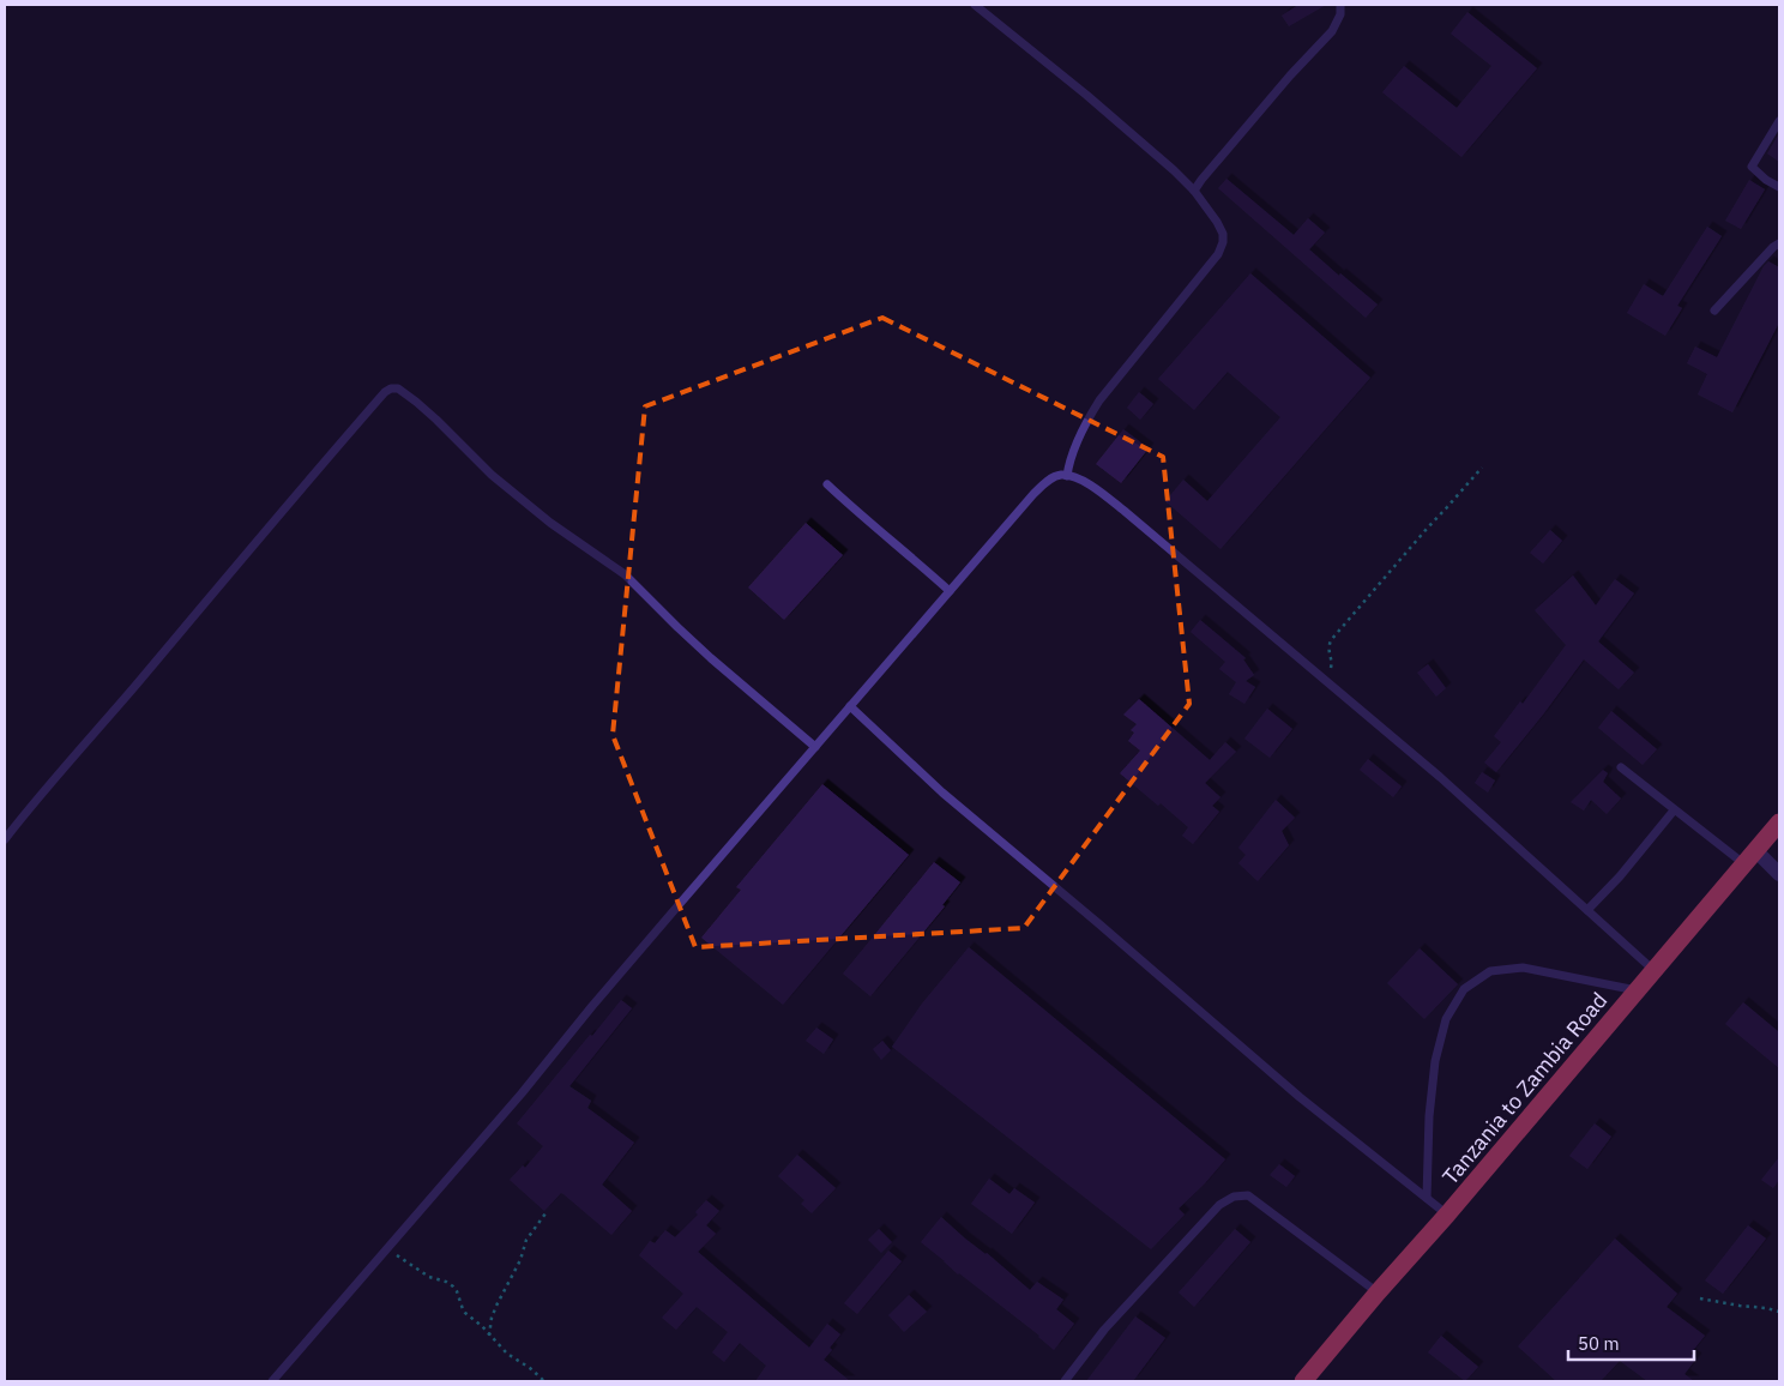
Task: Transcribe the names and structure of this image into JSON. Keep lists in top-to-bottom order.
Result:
{
  "streets": {
    "highway": ["Tanzania to Zambia Road"]
  },
  "scale_bar": "50 m"
}
